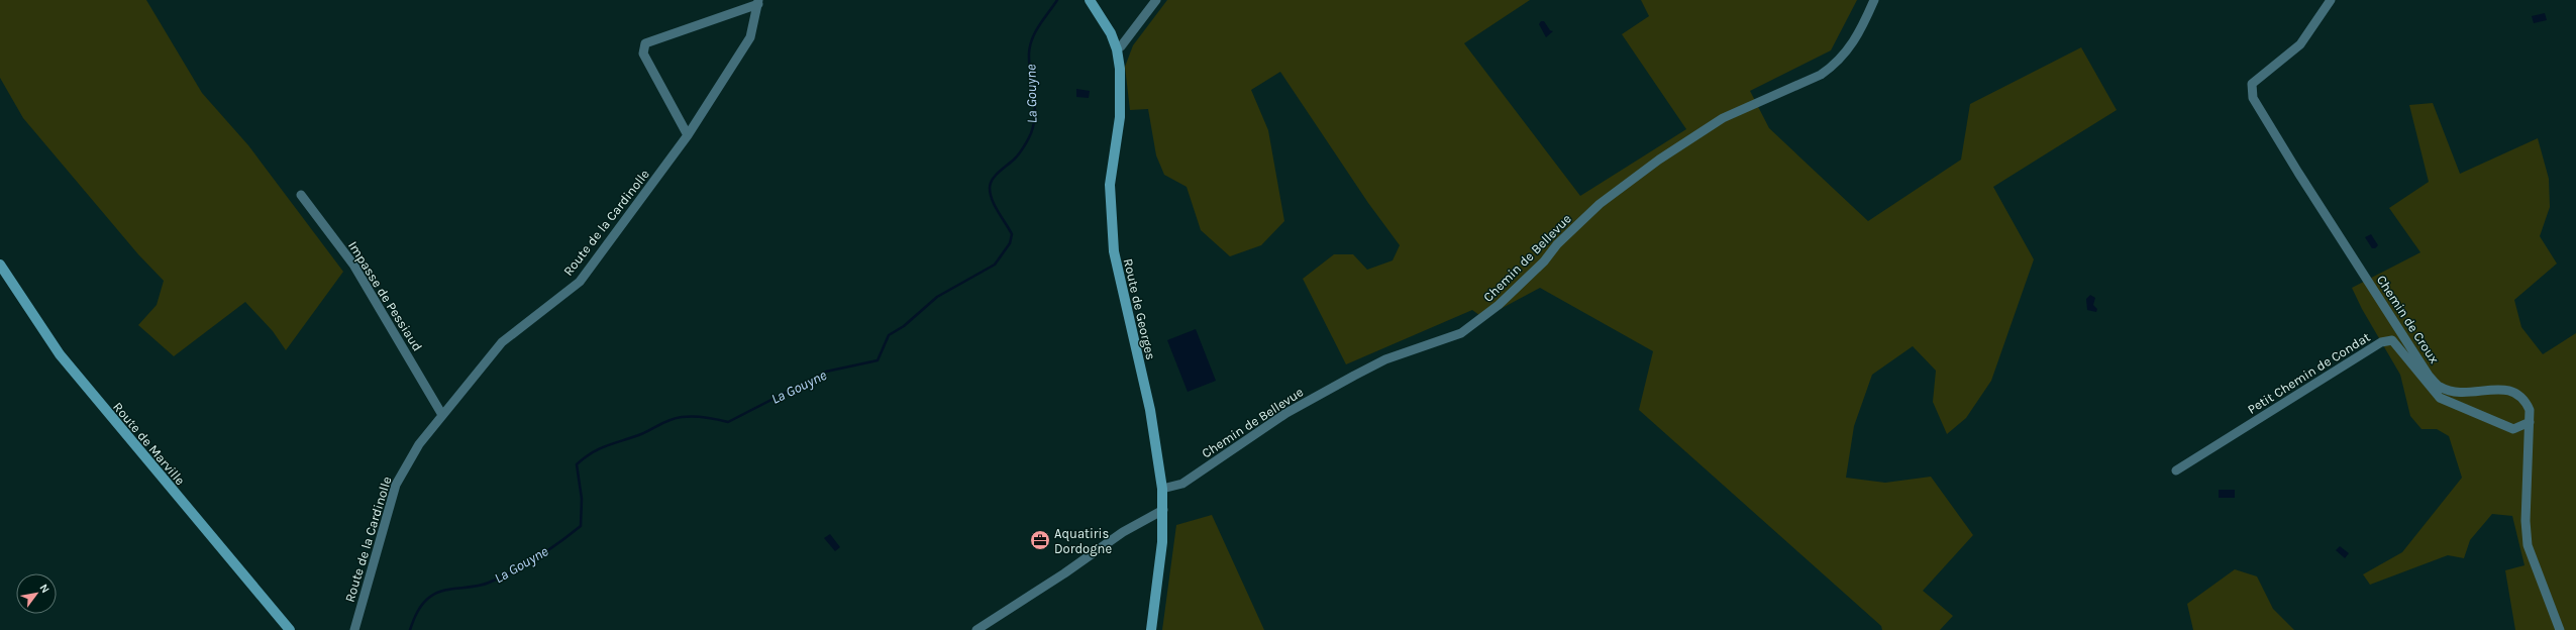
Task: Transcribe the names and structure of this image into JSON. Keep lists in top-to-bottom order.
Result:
{
  "streets": {
    "street": [
      "Route de la Cardinolle",
      "Chemin de Bellevue",
      "Impasse de Pessiaud",
      "Route de Georges",
      "Chemin de Croux",
      "Petit Chemin de Condat",
      "Route de Marville"
    ]
  },
  "crossings": [
    ["Route de la Cardinolle", "Impasse de Pessiaud"],
    ["Chemin de Bellevue", "Route de Georges"],
    ["Chemin de Croux", "Petit Chemin de Condat"]
  ],
  "water": ["La Gouyne"],
  "places": {
    "office": ["Aquatiris Dordogne"]
  },
  "north": "top right"
}
